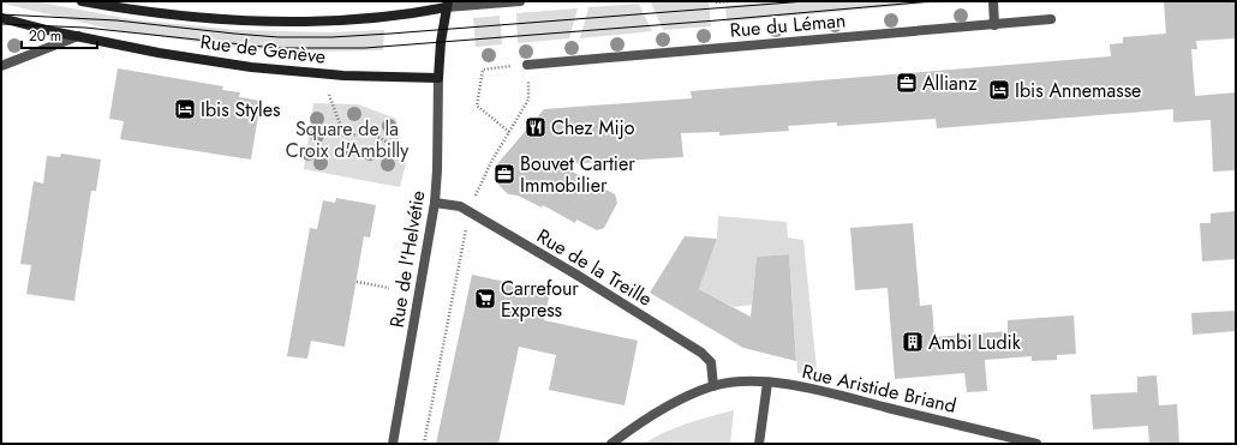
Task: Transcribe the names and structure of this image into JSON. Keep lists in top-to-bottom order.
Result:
{
  "streets": {
    "main road": ["Rue de Genève"],
    "street": [
      "Rue du Léman",
      "Rue de l'Helvétie",
      "Rue de la Treille",
      "Rue Aristide Briand"
    ]
  },
  "crossings": [
    ["Rue de Genève", "Rue de l'Helvétie"],
    ["Rue de l'Helvétie", "Rue de la Treille"],
    ["Rue de la Treille", "Rue Aristide Briand"]
  ],
  "parks": ["Square de la Croix d'Ambilly"],
  "places": {
    "office": ["Allianz", "Bouvet Cartier Immobilier"],
    "hotel": ["Ibis Annemasse", "Ibis Styles"],
    "restaurant": ["Chez Mijo"],
    "supermarket": ["Carrefour Express"],
    "building": ["Ambi Ludik"]
  },
  "scale_bar": "20 m"
}
